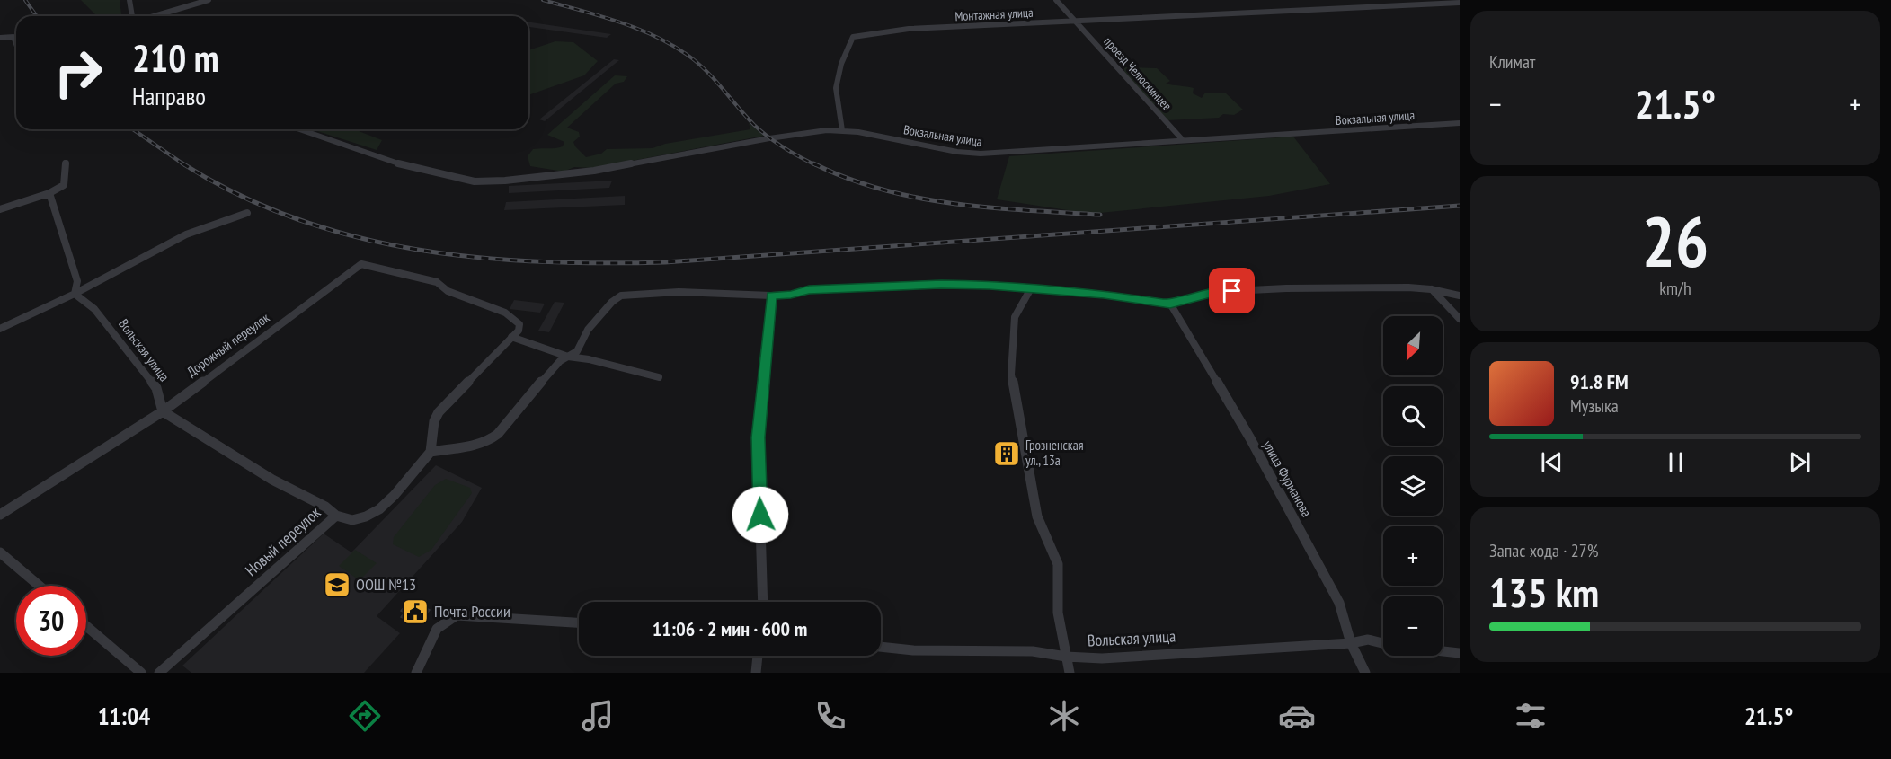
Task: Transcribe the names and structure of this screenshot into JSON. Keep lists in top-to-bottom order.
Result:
{
  "streets": {
    "street": [
      "Монтажная улица",
      "проезд Челюскинцев",
      "Вокзальная улица",
      "Дорожный переулок",
      "Вольская улица",
      "улица Фурманова",
      "Новый переулок"
    ]
  },
  "crossings": [
    ["Монтажная улица", "проезд Челюскинцев"],
    ["Монтажная улица", "Вокзальная улица"],
    ["проезд Челюскинцев", "Вокзальная улица"],
    ["Дорожный переулок", "Вольская улица"],
    ["Вольская улица", "улица Фурманова"]
  ],
  "places": {
    "building": ["Грозненская ул., 13а"],
    "school or university": ["ООШ №13"],
    "public building": ["Почта России"]
  },
  "north": "bottom left",
  "page": {
    "tile": [
      "Климат",
      ["26", "km/h"],
      ["Запас хода · 27%", "135 km"]
    ],
    "turn": ["210 m", "Направо"],
    "heat": ["−", "21.5°", "+"],
    "map_buttons": ["+", "−"],
    "song": ["91.8 FM", "Музыка"],
    "limit": "30",
    "trip": "11:06 · 2 мин · 600 m",
    "tabs": ["11:04", "21.5°"]
  }
}
